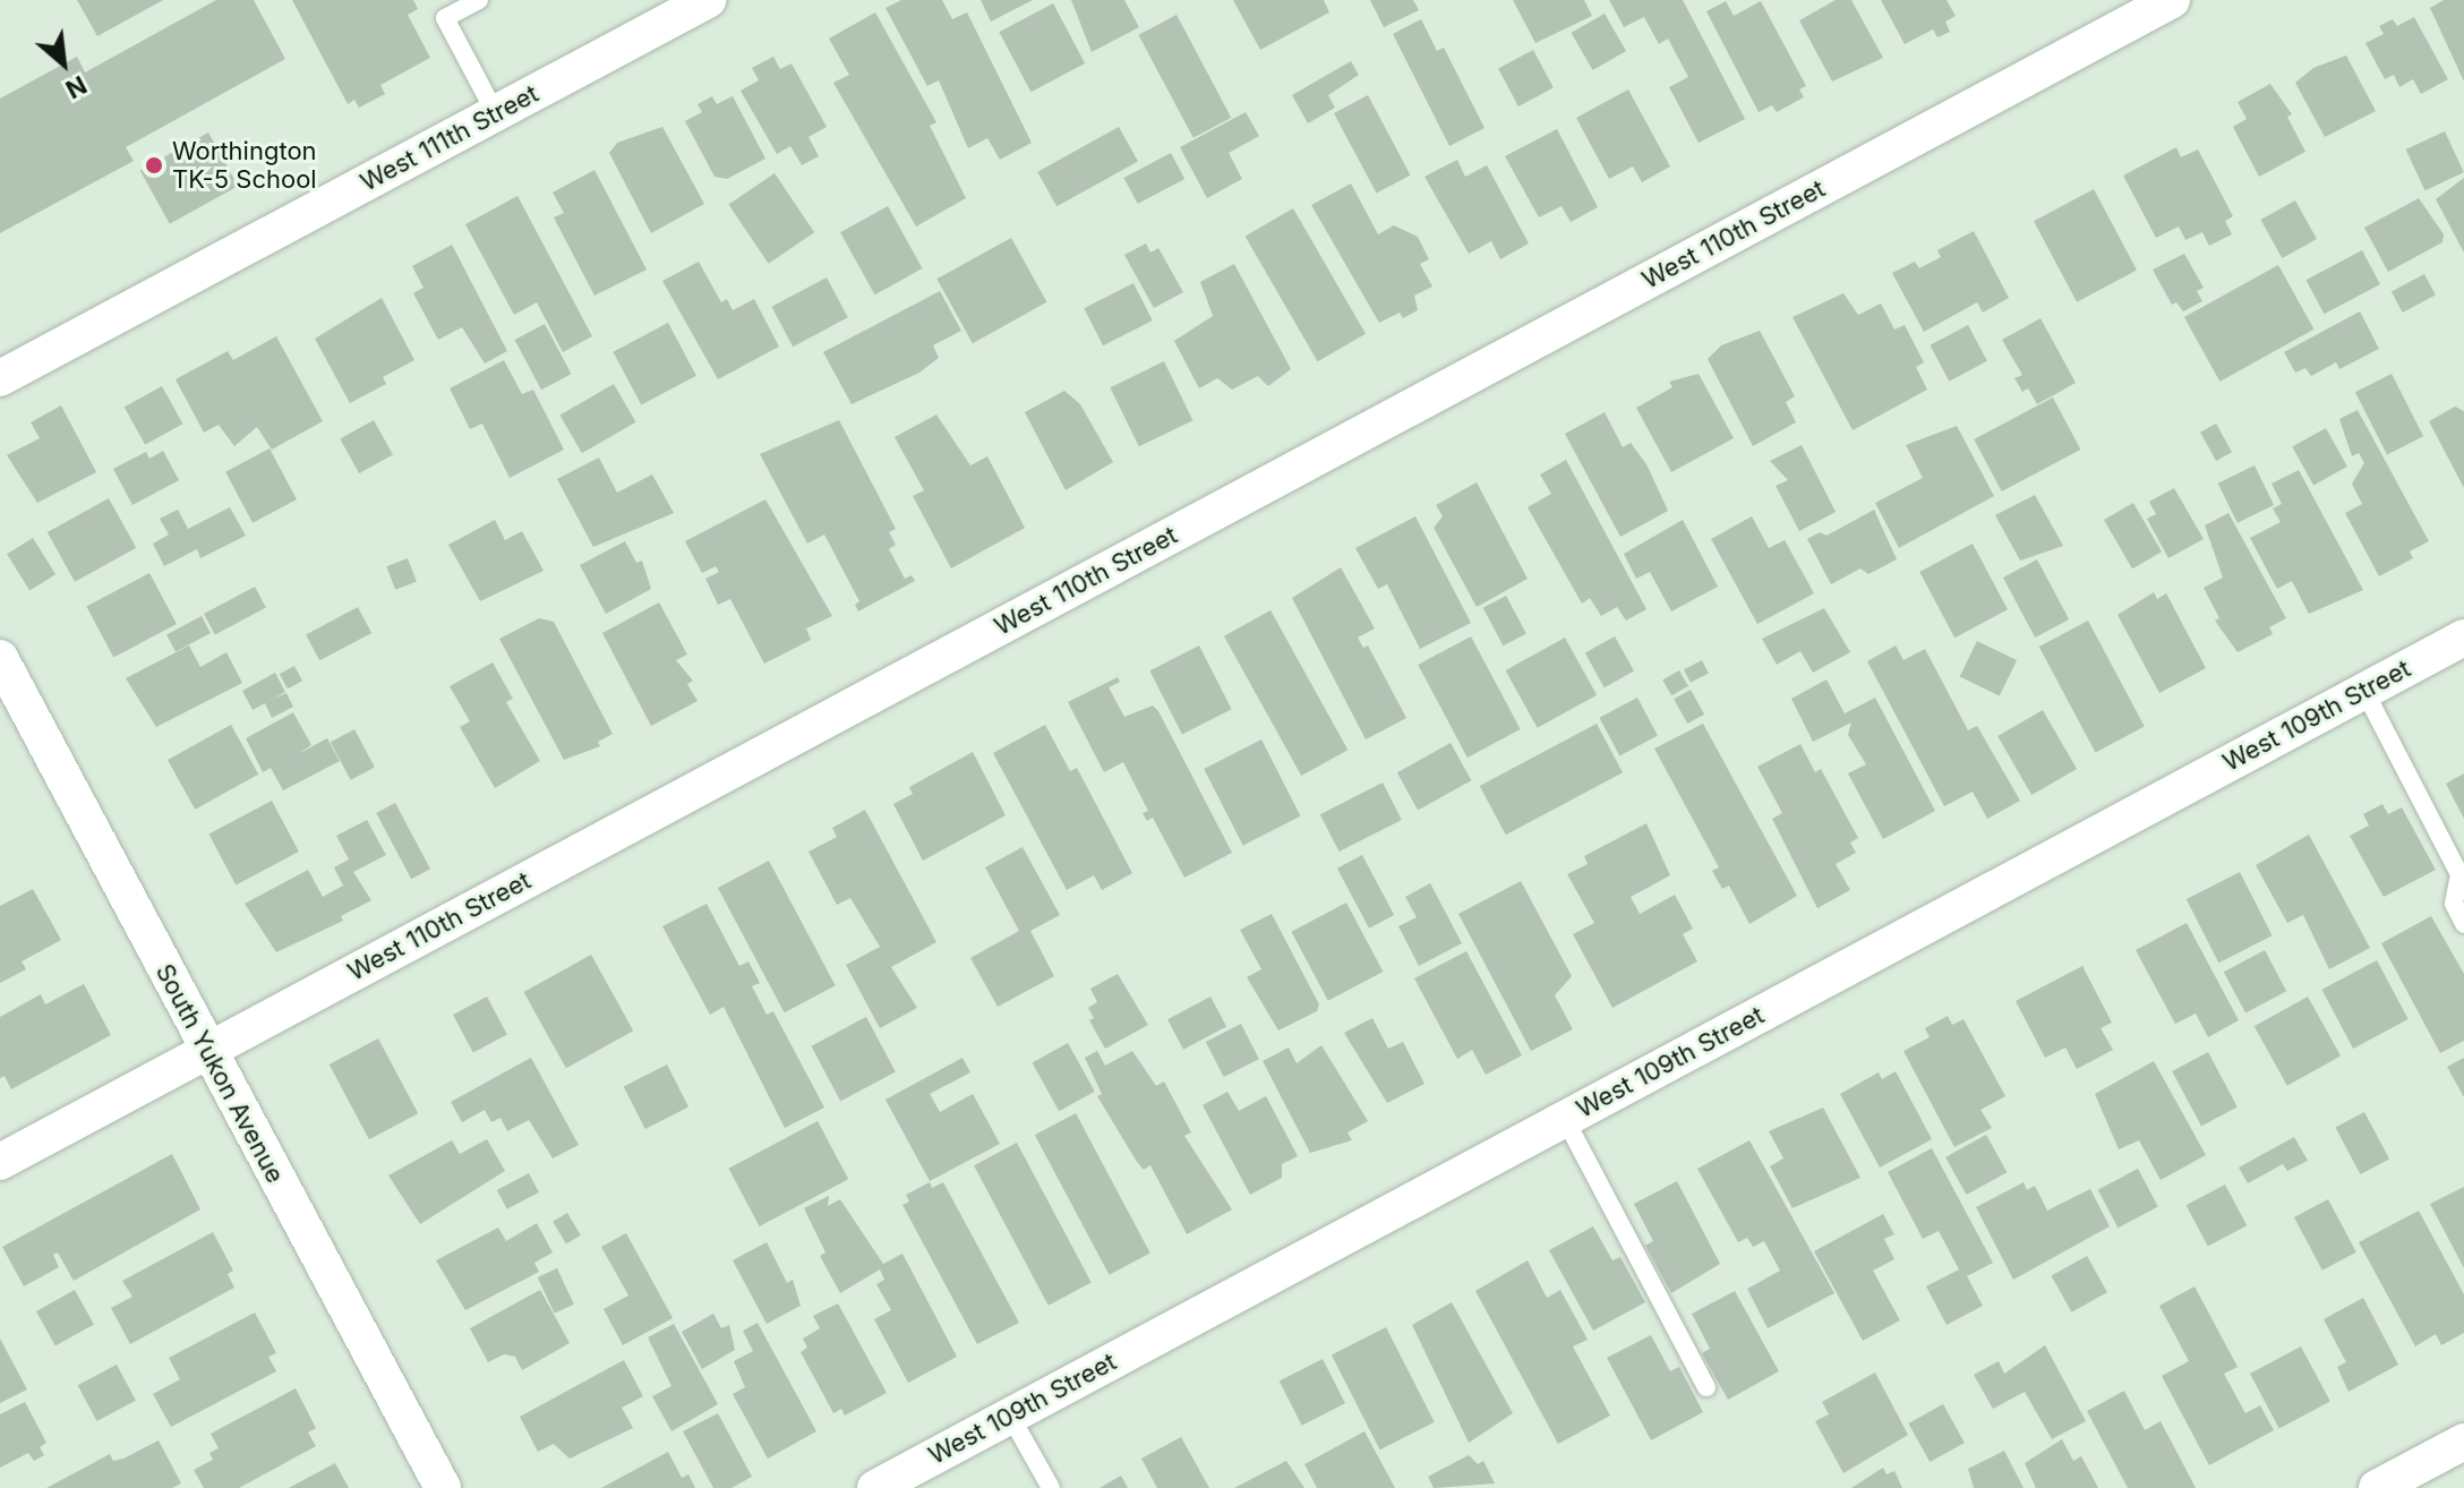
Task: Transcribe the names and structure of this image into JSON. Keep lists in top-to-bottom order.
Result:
{
  "streets": {
    "street": [
      "West 111th Street",
      "West 110th Street",
      "West 109th Street",
      "South Yukon Avenue"
    ]
  },
  "crossings": [
    ["West 110th Street", "South Yukon Avenue"]
  ],
  "places": ["Worthington TK-5 School"],
  "north": "bottom right"
}
